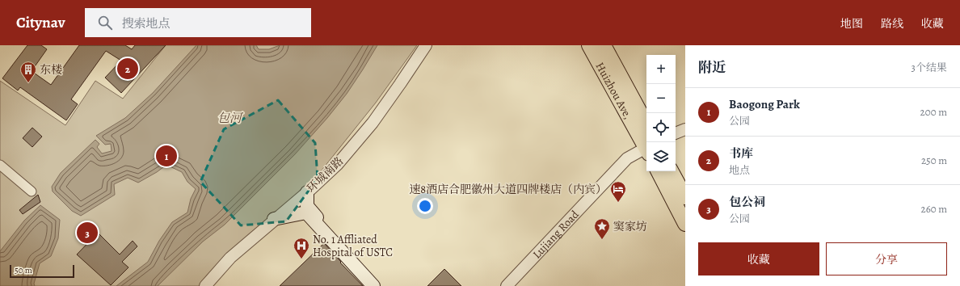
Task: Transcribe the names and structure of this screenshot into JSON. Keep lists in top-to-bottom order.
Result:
{
  "streets": {
    "main road": ["Huizhou Ave,"],
    "street": ["环城南路", "Lujiang Road"]
  },
  "water": ["包河"],
  "places": {
    "building": ["东楼"],
    "hotel": ["速8酒店合肥徽州大道四牌楼店（内宾）"],
    "place": ["窦家坊"],
    "hospital": ["No. 1 Affliated Hospital of USTC"]
  },
  "scale_bar": "50 m",
  "page": {
    "header": "Citynav",
    "search": "搜索地点",
    "nav": ["地图", "路线", "收藏"],
    "heading": ["附近", "3个结果"],
    "map_buttons": ["+", "−"],
    "pins": ["2", "1", "3"],
    "list": [
      {
        "mark": "1",
        "name": "Baogong Park",
        "note": "公园",
        "value": "200 m"
      },
      {
        "mark": "2",
        "name": "书库",
        "note": "地点",
        "value": "250 m"
      },
      {
        "mark": "3",
        "name": "包公祠",
        "note": "公园",
        "value": "260 m"
      }
    ],
    "buttons": ["收藏", "分享"],
    "scale": "50 m"
  }
}
